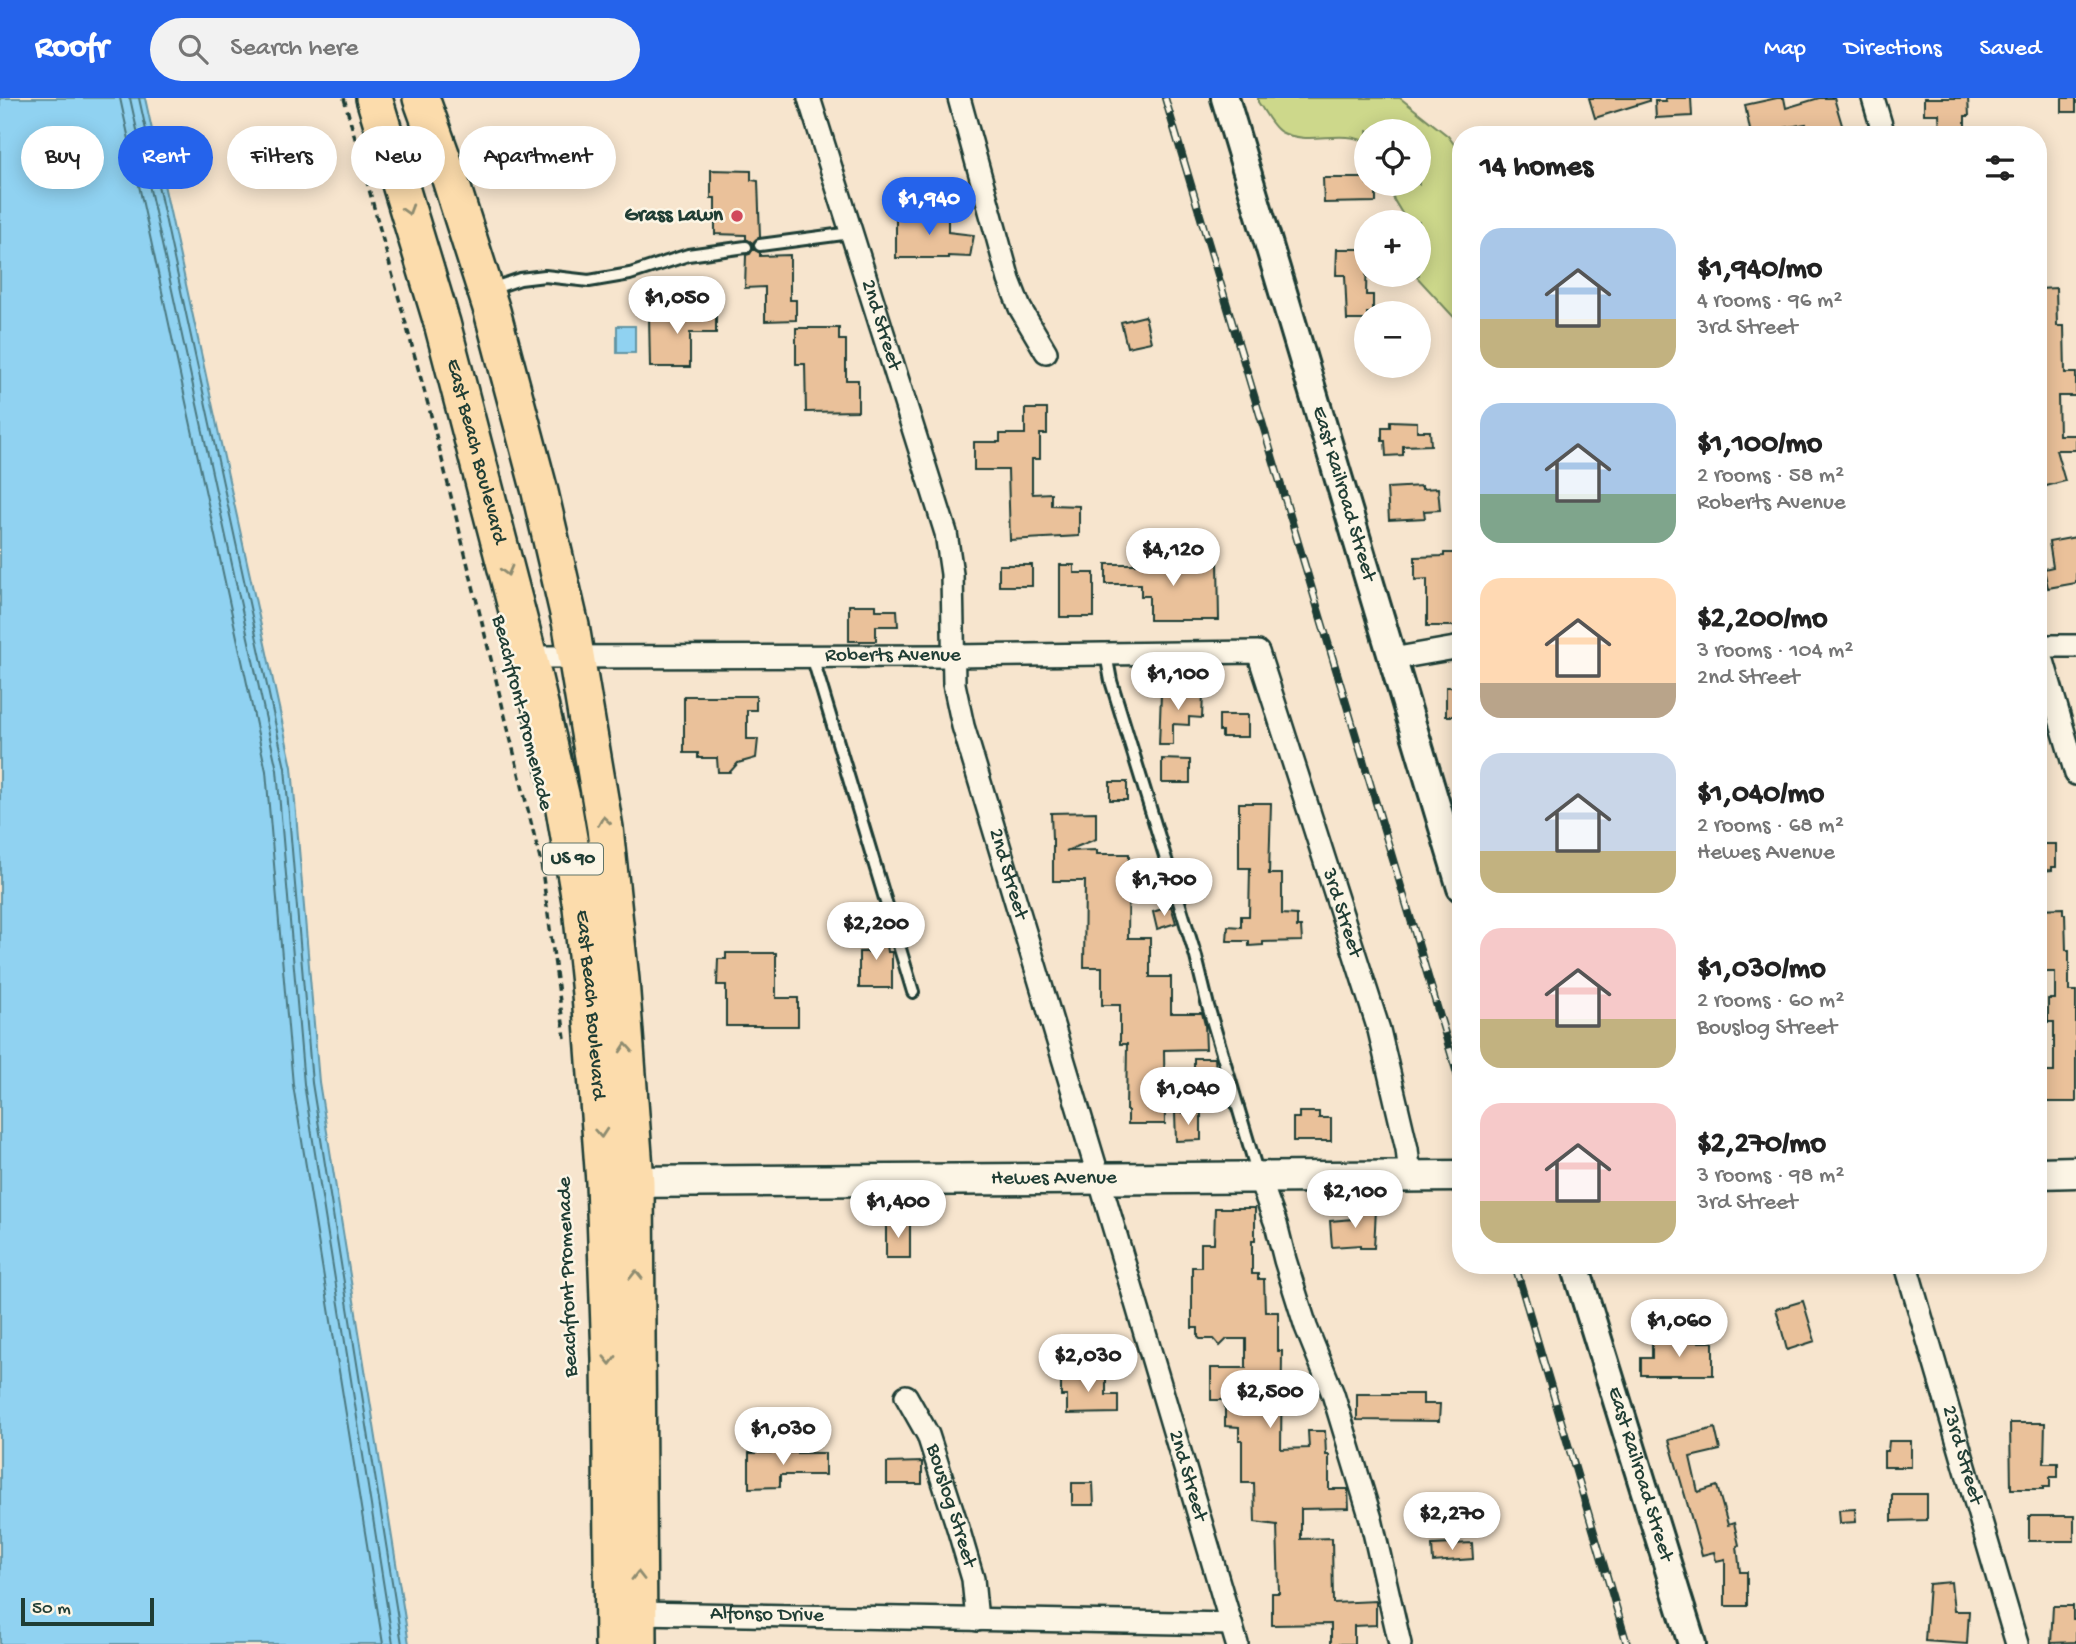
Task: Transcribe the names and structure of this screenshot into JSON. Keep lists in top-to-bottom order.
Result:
{
  "streets": {
    "main road": ["East Beach Boulevard", "US 90", "Hewes Avenue"],
    "street": [
      "2nd Street",
      "East Railroad Street",
      "Roberts Avenue",
      "3rd Street",
      "23rd Street",
      "Bouslog Street",
      "Alfonso Drive"
    ],
    "path": ["Beachfront Promenade"]
  },
  "crossings": [
    ["2nd Street", "Roberts Avenue"],
    ["2nd Street", "Hewes Avenue"],
    ["2nd Street", "Alfonso Drive"],
    ["East Beach Boulevard", "Roberts Avenue"],
    ["East Beach Boulevard", "Hewes Avenue"],
    ["East Beach Boulevard", "Alfonso Drive"],
    ["Roberts Avenue", "3rd Street"],
    ["3rd Street", "Hewes Avenue"],
    ["Bouslog Street", "Alfonso Drive"]
  ],
  "places": ["Grass Lawn"],
  "scale_bar": "50 m",
  "page": {
    "header": "Roofr",
    "search": "Search here",
    "nav": ["Map", "Directions", "Saved"],
    "map_buttons": ["+", "−"],
    "chip": [
      "Buy",
      "Rent",
      "Filters",
      "New",
      "Apartment"
    ],
    "heading": "14 homes",
    "price": [
      "$1,940",
      "$1,050",
      "$4,120",
      "$1,100",
      "$1,700",
      "$2,200",
      "$1,040",
      "$2,100",
      "$1,400",
      "$1,060",
      "$2,030",
      "$2,500",
      "$1,030",
      "$2,270"
    ],
    "list": [
      {
        "name": "$1,940/mo",
        "note": "4 rooms · 96 m² · 3rd Street"
      },
      {
        "name": "$1,100/mo",
        "note": "2 rooms · 58 m² · Roberts Avenue"
      },
      {
        "name": "$2,200/mo",
        "note": "3 rooms · 104 m² · 2nd Street"
      },
      {
        "name": "$1,040/mo",
        "note": "2 rooms · 68 m² · Hewes Avenue"
      },
      {
        "name": "$1,030/mo",
        "note": "2 rooms · 60 m² · Bouslog Street"
      },
      {
        "name": "$2,270/mo",
        "note": "3 rooms · 98 m² · 3rd Street"
      }
    ],
    "scale": "50 m"
  }
}
